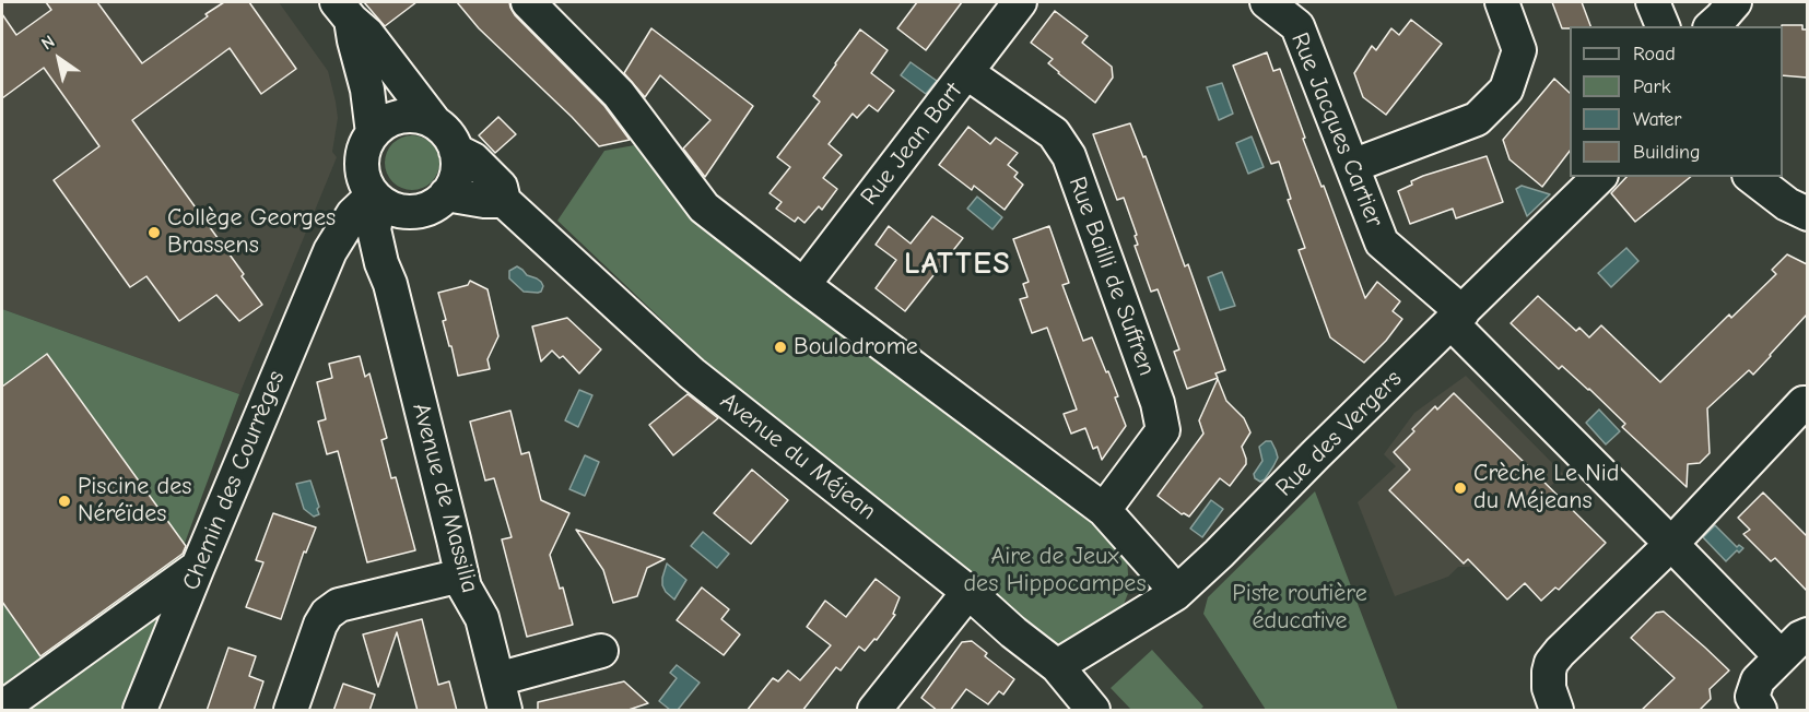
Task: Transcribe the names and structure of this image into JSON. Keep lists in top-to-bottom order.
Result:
{
  "streets": {
    "street": [
      "Rue Jacques Cartier",
      "Rue Jean Bart",
      "Rue Bailli de Suffren",
      "Rue des Vergers",
      "Avenue du Méjean",
      "Chemin des Courrèges",
      "Avenue de Massilia"
    ]
  },
  "crossings": [
    ["Rue Jacques Cartier", "Rue des Vergers"],
    ["Rue Jean Bart", "Rue Bailli de Suffren"],
    ["Rue des Vergers", "Avenue du Méjean"],
    ["Avenue du Méjean", "Chemin des Courrèges"],
    ["Avenue du Méjean", "Avenue de Massilia"],
    ["Chemin des Courrèges", "Avenue de Massilia"]
  ],
  "districts": ["LATTES"],
  "parks": ["Aire de Jeux des Hippocampes", "Piste routière éducative"],
  "places": [
    "Collège Georges Brassens",
    "Boulodrome",
    "Crèche Le Nid du Méjeans",
    "Piscine des Néréïdes"
  ],
  "legend": [
    "Road",
    "Park",
    "Water",
    "Building"
  ],
  "north": "top left"
}
